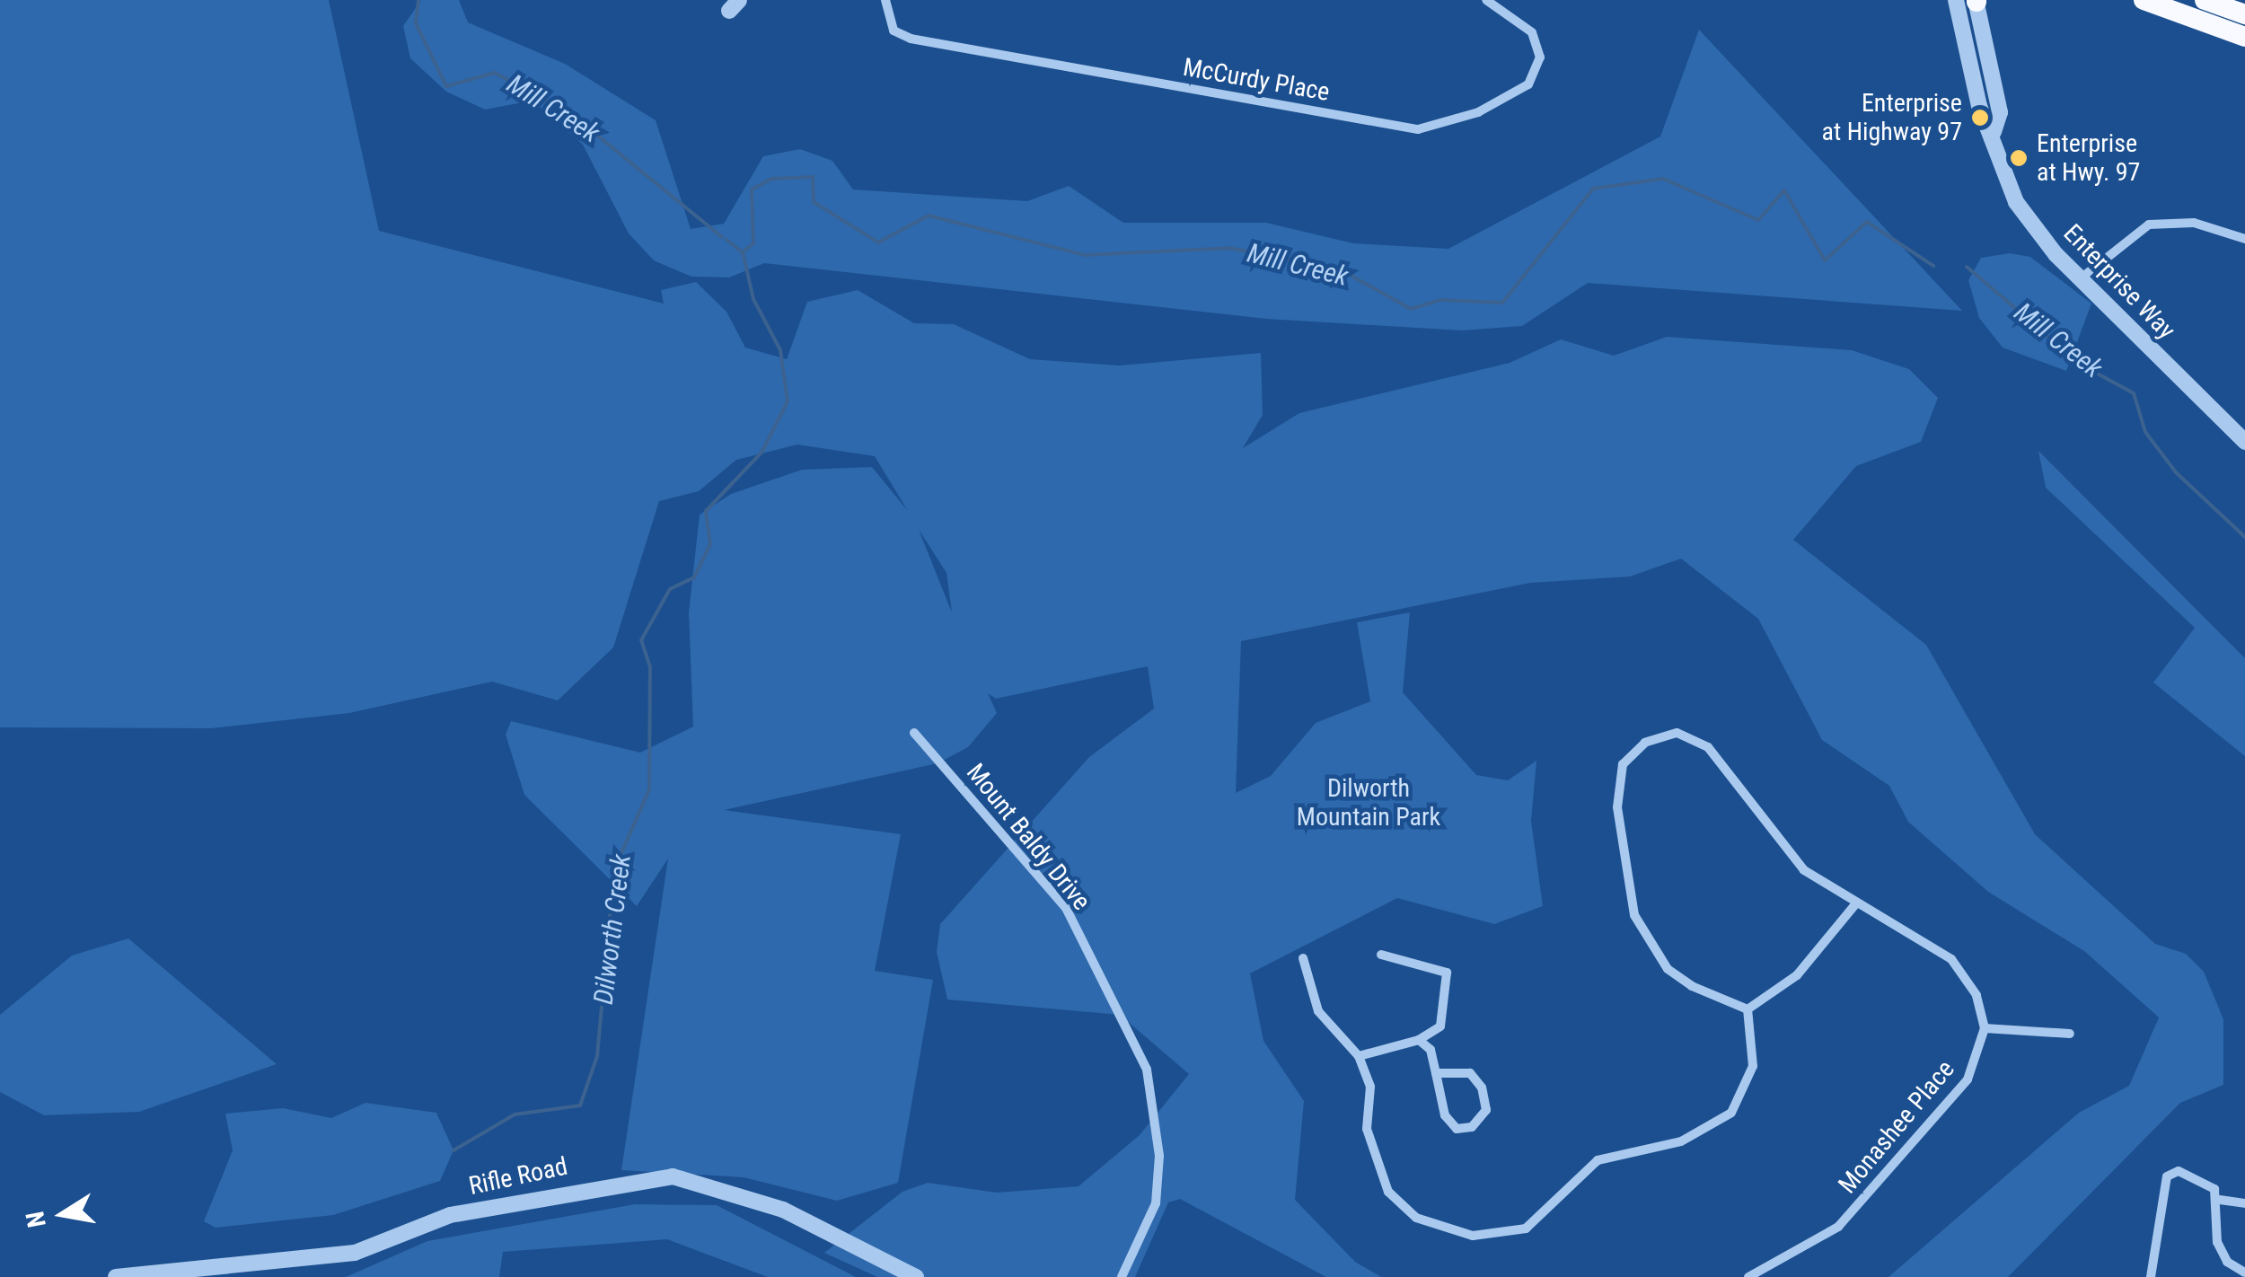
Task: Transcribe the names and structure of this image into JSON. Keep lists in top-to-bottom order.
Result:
{
  "streets": {
    "street": [
      "McCurdy Place",
      "Enterprise Way",
      "Mount Baldy Drive",
      "Monashee Place",
      "Rifle Road"
    ]
  },
  "water": ["Mill Creek", "Dilworth Creek"],
  "parks": ["Dilworth Mountain Park"],
  "places": ["Enterprise at Highway 97", "Enterprise at Hwy. 97"],
  "north": "left"
}
